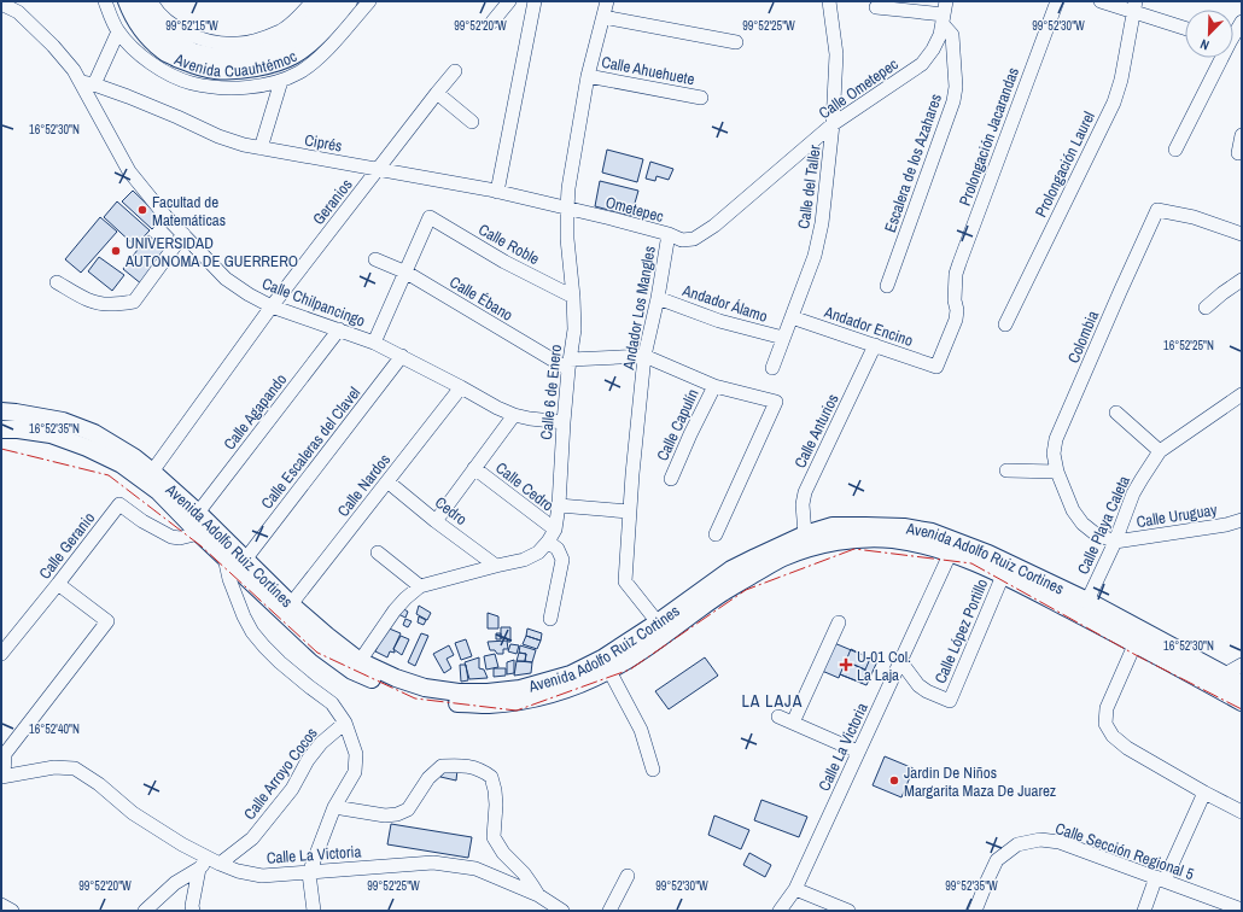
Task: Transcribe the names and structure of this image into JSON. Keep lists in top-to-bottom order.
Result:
{
  "streets": {
    "main road": ["Avenida Cuauhtémoc", "Avenida Adolfo Ruiz Cortines"],
    "street": [
      "Calle Ahuehuete",
      "Calle Ometepec",
      "Prolongación Jacarandas",
      "Ciprés",
      "Escalera de los Azahares",
      "Prolongación Laurel",
      "Calle del Taller",
      "Geranios",
      "Ometepec",
      "Calle Roble",
      "Calle Ébano",
      "Calle Chilpancingo",
      "Andador Álamo",
      "Andador Los Mangles",
      "Andador Encino",
      "Colombia",
      "Calle 6 de Enero",
      "Calle Agapando",
      "Calle Capulín",
      "Calle Anturios",
      "Calle Escaleras del Clavel",
      "Calle Nardos",
      "Calle Cedro",
      "Cedro",
      "Calle Uruguay",
      "Calle Playa Caleta",
      "Calle Geranio",
      "Calle López Portillo",
      "Calle La Victoria",
      "Calle Arroyo Cocos",
      "Calle Sección Regional 5"
    ]
  },
  "crossings": [
    ["Calle Ahuehuete", "Calle 6 de Enero"],
    ["Calle Ometepec", "Escalera de los Azahares"],
    ["Calle Ometepec", "Calle del Taller"],
    ["Calle Ometepec", "Ometepec"],
    ["Prolongación Jacarandas", "Andador Encino"],
    ["Ciprés", "Geranios"],
    ["Ciprés", "Ometepec"],
    ["Ciprés", "Calle Chilpancingo"],
    ["Ciprés", "Calle 6 de Enero"],
    ["Calle del Taller", "Andador Álamo"],
    ["Calle del Taller", "Andador Encino"],
    ["Geranios", "Calle Chilpancingo"],
    ["Geranios", "Avenida Adolfo Ruiz Cortines"],
    ["Ometepec", "Andador Los Mangles"],
    ["Ometepec", "Calle 6 de Enero"],
    ["Calle Roble", "Calle Ébano"],
    ["Calle Roble", "Calle 6 de Enero"],
    ["Calle Ébano", "Calle 6 de Enero"],
    ["Calle Chilpancingo", "Calle 6 de Enero"],
    ["Calle Chilpancingo", "Calle Agapando"],
    ["Calle Chilpancingo", "Calle Escaleras del Clavel"],
    ["Calle Chilpancingo", "Calle Nardos"],
    ["Andador Álamo", "Andador Los Mangles"],
    ["Andador Los Mangles", "Calle Cedro"],
    ["Andador Los Mangles", "Avenida Adolfo Ruiz Cortines"],
    ["Andador Encino", "Calle Anturios"],
    ["Colombia", "Calle Uruguay"],
    ["Colombia", "Calle Playa Caleta"],
    ["Calle 6 de Enero", "Calle Cedro"],
    ["Calle Agapando", "Calle Geranio"],
    ["Calle Agapando", "Avenida Adolfo Ruiz Cortines"],
    ["Calle Anturios", "Avenida Adolfo Ruiz Cortines"],
    ["Calle Escaleras del Clavel", "Avenida Adolfo Ruiz Cortines"],
    ["Calle Nardos", "Cedro"],
    ["Calle Nardos", "Avenida Adolfo Ruiz Cortines"],
    ["Calle Uruguay", "Calle Playa Caleta"],
    ["Calle Playa Caleta", "Avenida Adolfo Ruiz Cortines"],
    ["Calle Geranio", "Avenida Adolfo Ruiz Cortines"],
    ["Avenida Adolfo Ruiz Cortines", "Calle López Portillo"],
    ["Avenida Adolfo Ruiz Cortines", "Calle La Victoria"],
    ["Calle López Portillo", "Calle La Victoria"],
    ["Calle La Victoria", "Calle Arroyo Cocos"]
  ],
  "districts": ["LA LAJA"],
  "places": {
    "other": ["Facultad de Matemáticas", "UNIVERSIDAD AUTONOMA DE GUERRERO", "Jardin De Niños Margarita Maza De Juarez"],
    "health": ["U-01 Col. La Laja"]
  },
  "north": "bottom left",
  "coordinates": [
    "99°52'15\"W",
    "99°52'20\"W",
    "99°52'25\"W",
    "99°52'30\"W",
    "16°52'30\"N",
    "16°52'25\"N",
    "16°52'35\"N",
    "16°52'40\"N",
    "99°52'35\"W"
  ]
}
